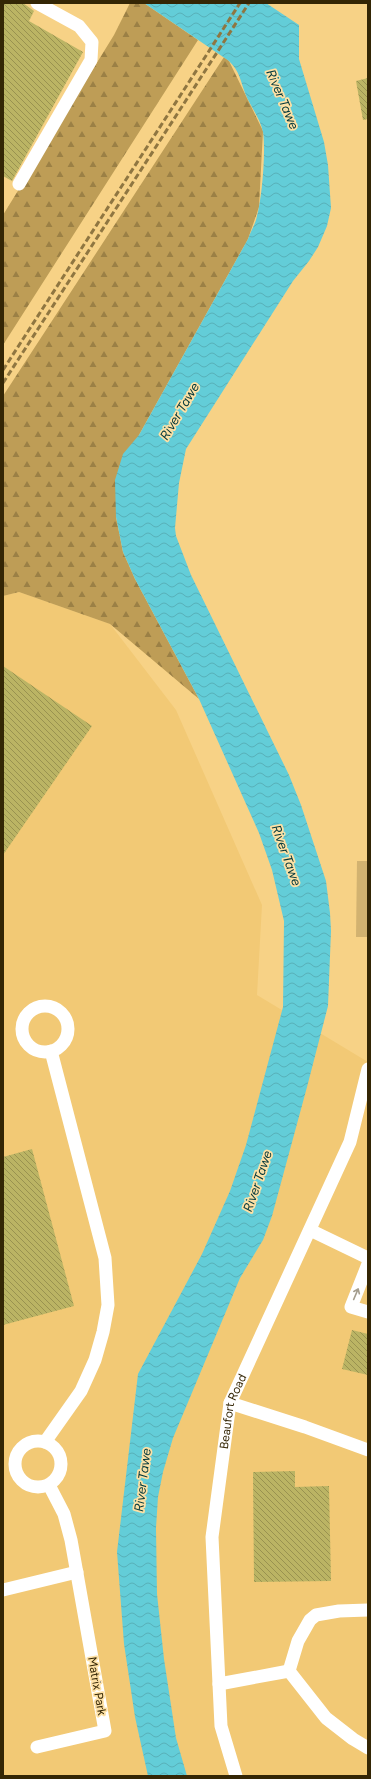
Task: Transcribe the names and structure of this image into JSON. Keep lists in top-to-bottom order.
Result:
{
  "streets": {
    "street": ["Beaufort Road", "Matrix Park"]
  },
  "water": ["River Tawe"]
}
